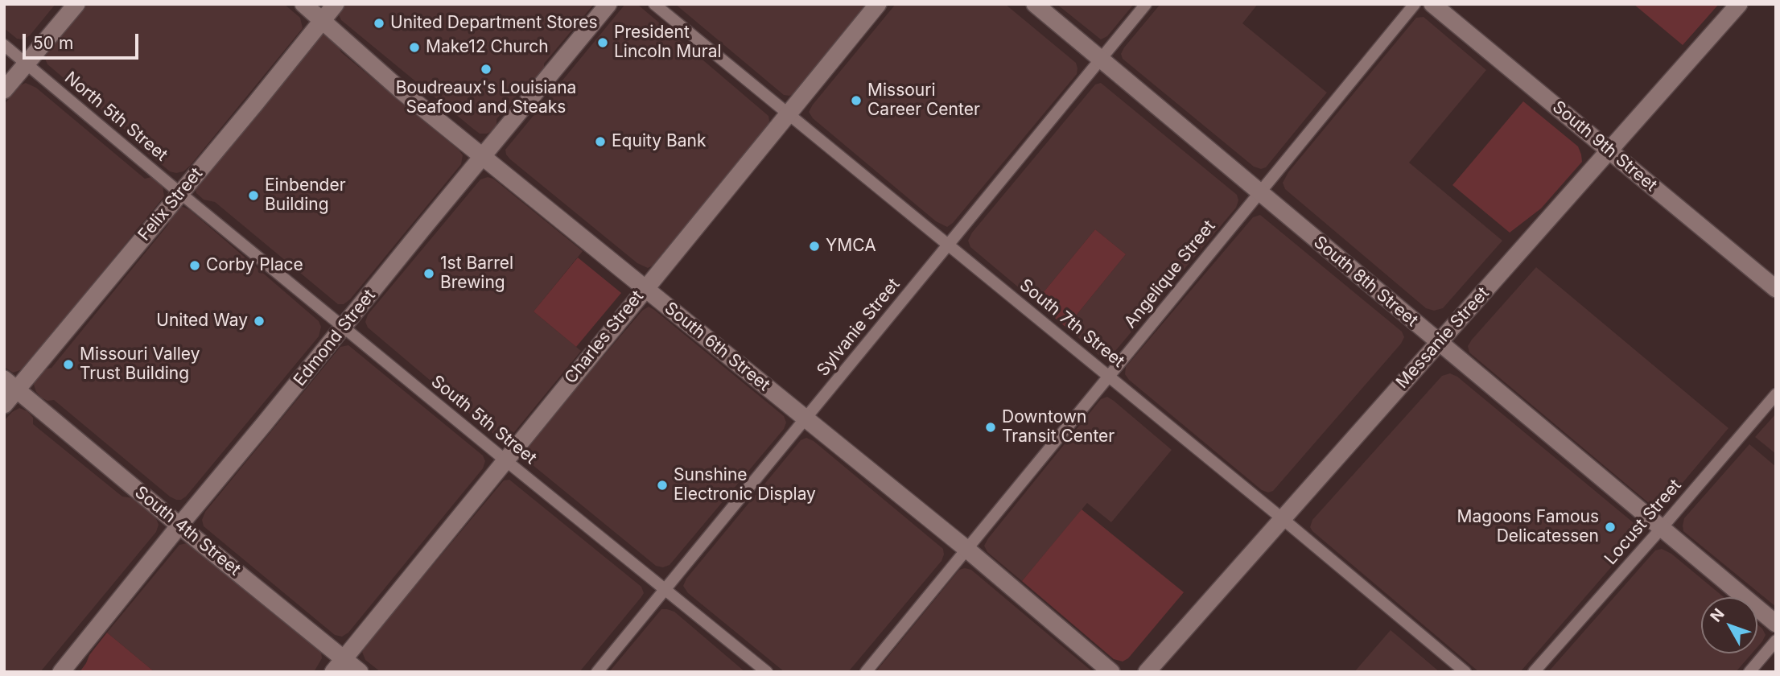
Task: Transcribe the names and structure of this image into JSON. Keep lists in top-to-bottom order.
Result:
{
  "streets": {
    "main road": [
      "South 9th Street",
      "Felix Street",
      "South 8th Street",
      "Charles Street",
      "Edmond Street",
      "Messanie Street",
      "South 6th Street",
      "South 4th Street"
    ],
    "street": [
      "North 5th Street",
      "Angelique Street",
      "South 7th Street",
      "Sylvanie Street",
      "South 5th Street",
      "Locust Street"
    ]
  },
  "crossings": [
    ["North 5th Street", "Felix Street"],
    ["North 5th Street", "South 5th Street"],
    ["South 9th Street", "Messanie Street"],
    ["Felix Street", "South 6th Street"],
    ["Felix Street", "South 5th Street"],
    ["Felix Street", "South 4th Street"],
    ["Angelique Street", "South 8th Street"],
    ["Angelique Street", "South 7th Street"],
    ["Angelique Street", "South 6th Street"],
    ["South 8th Street", "Sylvanie Street"],
    ["South 8th Street", "Messanie Street"],
    ["South 8th Street", "Locust Street"],
    ["South 7th Street", "Sylvanie Street"],
    ["South 7th Street", "Charles Street"],
    ["South 7th Street", "Messanie Street"],
    ["Sylvanie Street", "South 6th Street"],
    ["Sylvanie Street", "South 5th Street"],
    ["Charles Street", "South 6th Street"],
    ["Charles Street", "South 5th Street"],
    ["Charles Street", "South 4th Street"],
    ["Edmond Street", "South 6th Street"],
    ["Edmond Street", "South 5th Street"],
    ["Edmond Street", "South 4th Street"]
  ],
  "places": [
    "United Department Stores",
    "President Lincoln Mural",
    "Make12 Church",
    "Boudreaux's Louisiana Seafood and Steaks",
    "Missouri Career Center",
    "Equity Bank",
    "Einbender Building",
    "YMCA",
    "Corby Place",
    "1st Barrel Brewing",
    "United Way",
    "Missouri Valley Trust Building",
    "Downtown Transit Center",
    "Sunshine Electronic Display",
    "Magoons Famous Delicatessen"
  ],
  "scale_bar": "50 m",
  "north": "top left"
}
